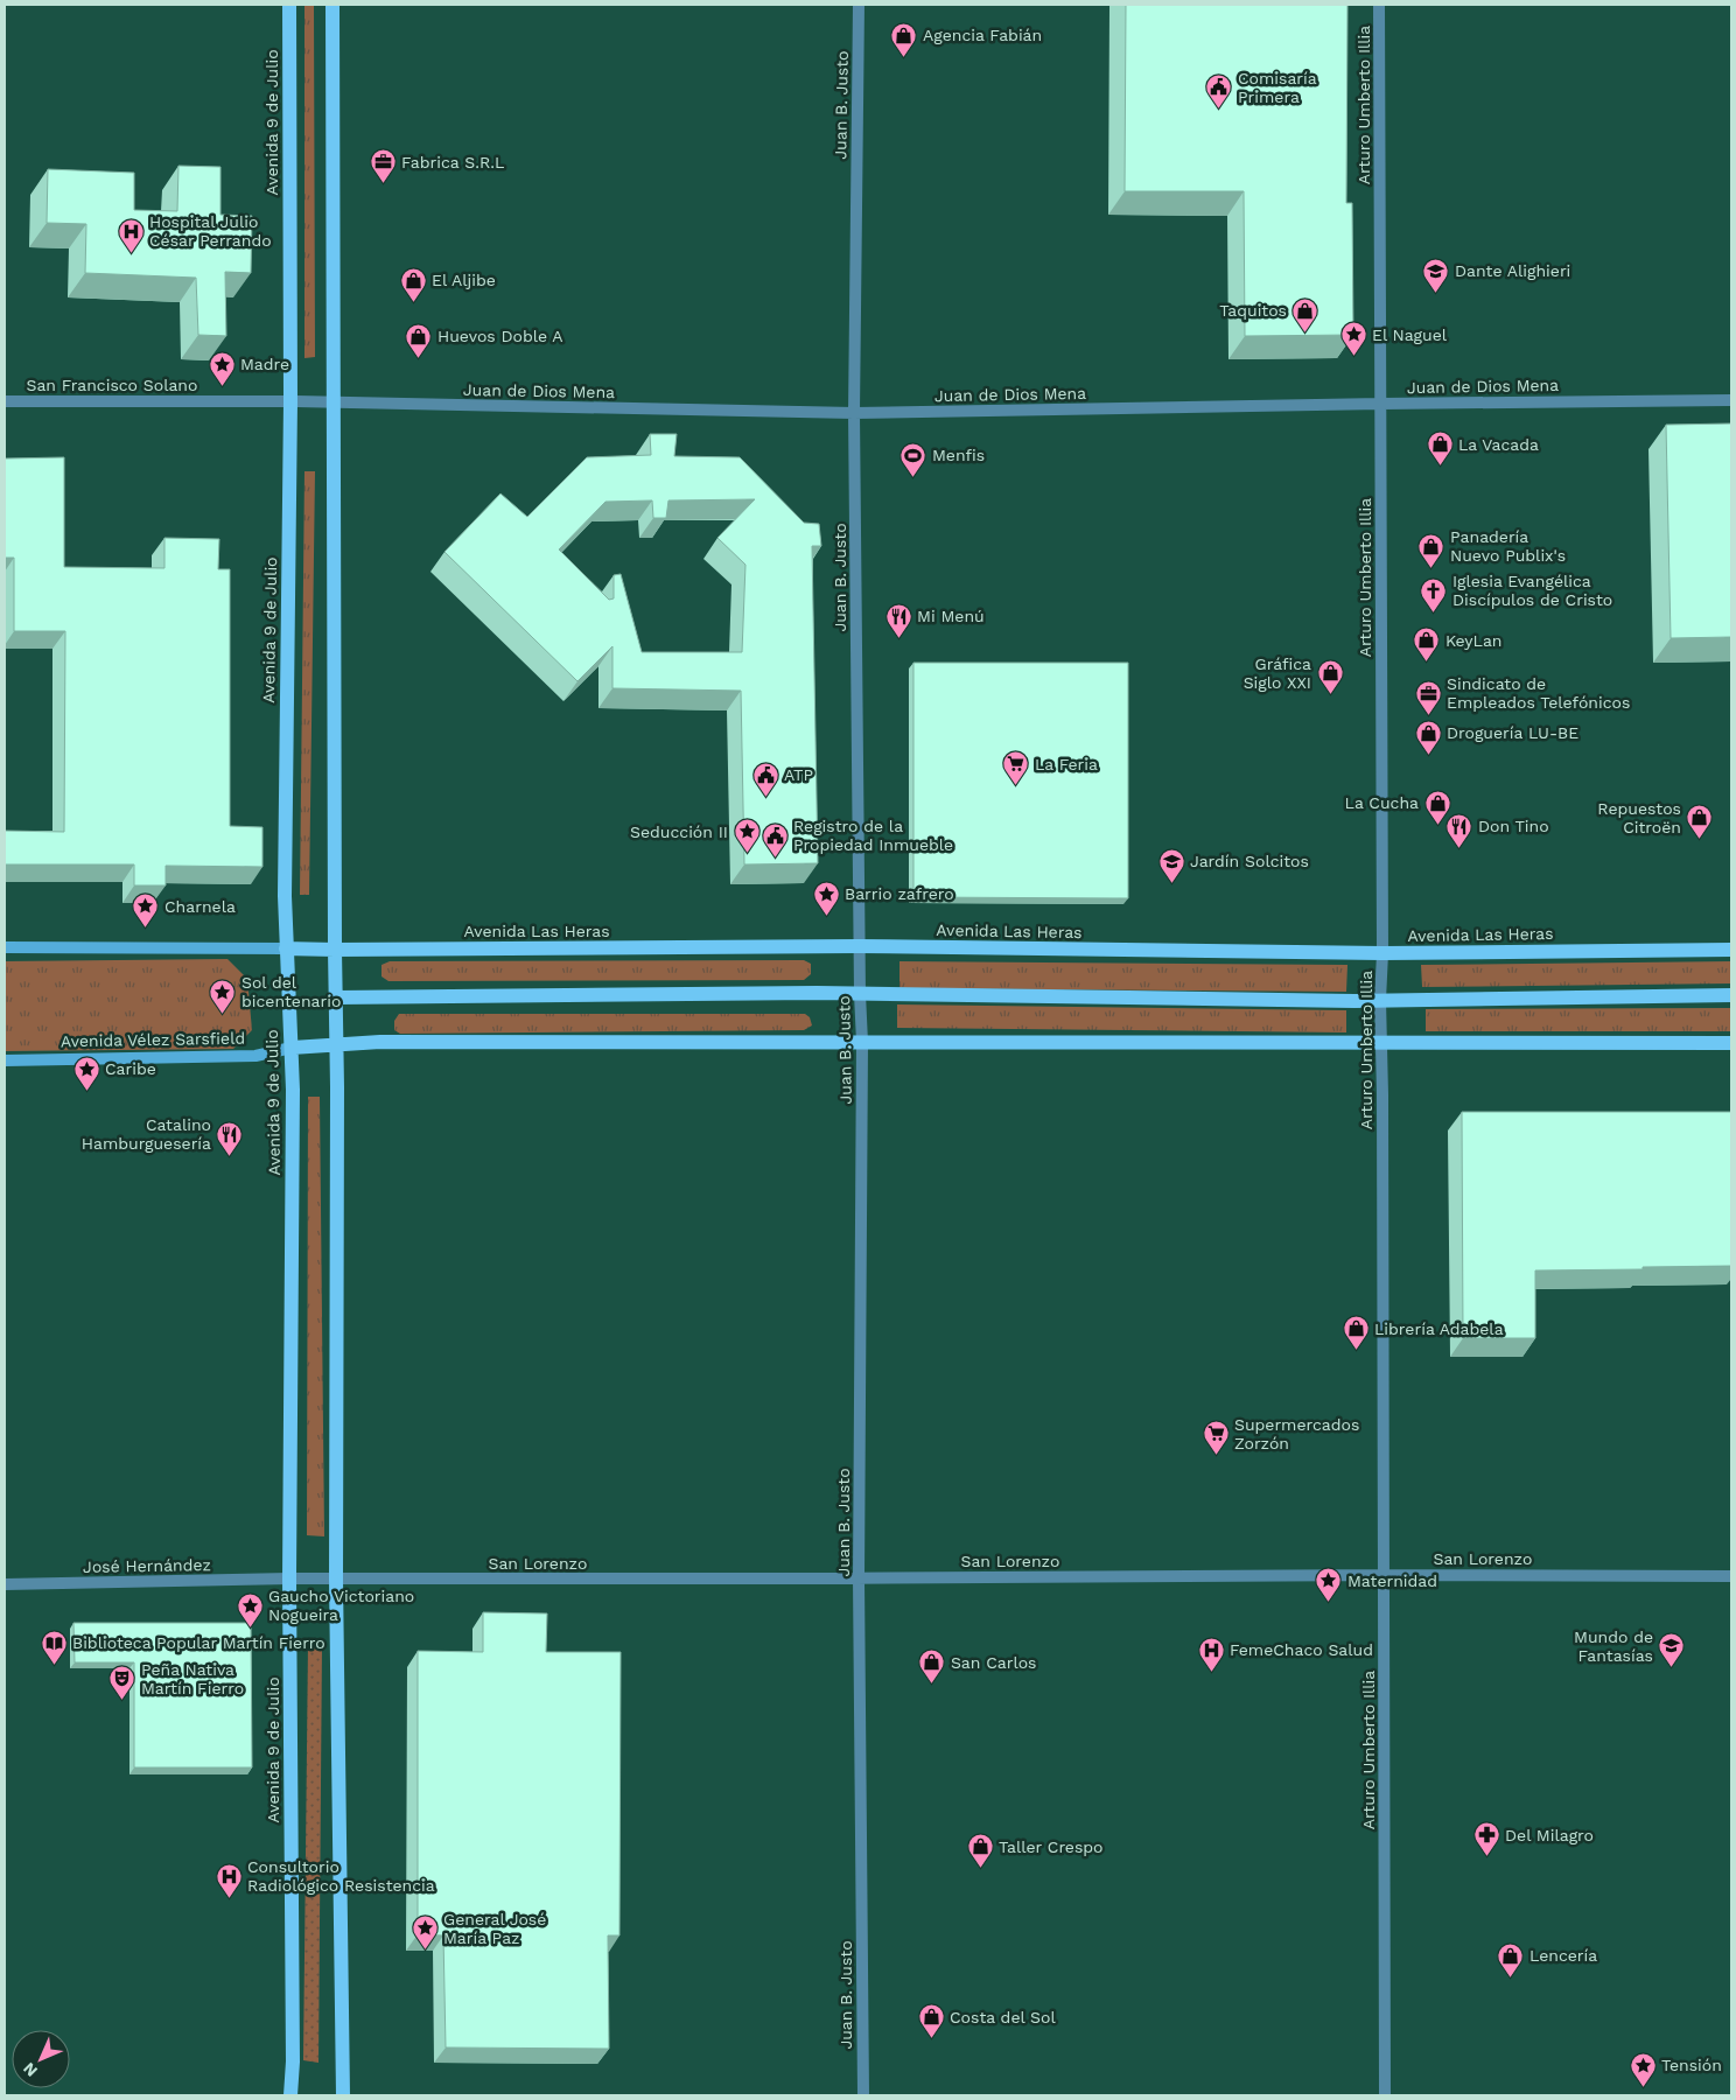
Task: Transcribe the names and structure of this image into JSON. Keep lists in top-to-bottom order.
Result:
{
  "streets": {
    "main road": ["Avenida 9 de Julio", "Avenida Las Heras", "Avenida Vélez Sarsfield"],
    "street": [
      "Juan B. Justo",
      "Arturo Umberto Illia",
      "San Francisco Solano",
      "Juan de Dios Mena",
      "San Lorenzo",
      "José Hernández"
    ]
  },
  "crossings": [
    ["Juan B. Justo", "Juan de Dios Mena"],
    ["Juan B. Justo", "Avenida Las Heras"],
    ["Juan B. Justo", "San Lorenzo"],
    ["Arturo Umberto Illia", "Juan de Dios Mena"],
    ["Arturo Umberto Illia", "Avenida Las Heras"],
    ["Arturo Umberto Illia", "San Lorenzo"],
    ["Avenida 9 de Julio", "San Francisco Solano"],
    ["Avenida 9 de Julio", "Juan de Dios Mena"],
    ["Avenida 9 de Julio", "Avenida Las Heras"],
    ["Avenida 9 de Julio", "Avenida Vélez Sarsfield"],
    ["Avenida 9 de Julio", "San Lorenzo"],
    ["Avenida 9 de Julio", "José Hernández"],
    ["San Francisco Solano", "Juan de Dios Mena"],
    ["San Lorenzo", "José Hernández"]
  ],
  "places": {
    "shop": [
      "Agencia Fabián",
      "El Aljibe",
      "Taquitos",
      "Huevos Doble A",
      "La Vacada",
      "Panadería Nuevo Publix's",
      "KeyLan",
      "Gráfica Siglo XXI",
      "Droguería LU-BE",
      "La Cucha",
      "Repuestos Citroën",
      "Librería Adabela",
      "San Carlos",
      "Taller Crespo",
      "Lencería",
      "Costa del Sol"
    ],
    "public building": ["Comisaría Primera", "ATP", "Registro de la Propiedad Inmueble"],
    "office": ["Fabrica S.R.L", "Sindicato de Empleados Telefónicos"],
    "hospital": ["Hospital Julio César Perrando", "FemeChaco Salud", "Consultorio Radiológico Resistencia"],
    "school or university": ["Dante Alighieri", "Jardín Solcitos", "Mundo de Fantasías"],
    "place": [
      "El Naguel",
      "Madre",
      "Seducción II",
      "Barrio zafrero",
      "Charnela",
      "Sol del bicentenario",
      "Caribe",
      "Maternidad",
      "Gaucho Victoriano Nogueira",
      "General José María Paz",
      "Tensión"
    ],
    "sports": ["Menfis"],
    "church": ["Iglesia Evangélica Discípulos de Cristo"],
    "restaurant": ["Mi Menú", "Don Tino", "Catalino Hamburguesería"],
    "supermarket": ["La Feria", "Supermercados Zorzón"],
    "library": ["Biblioteca Popular Martín Fierro"],
    "theatre": ["Peña Nativa Martín Fierro"],
    "pharmacy": ["Del Milagro"]
  },
  "north": "bottom left"
}
